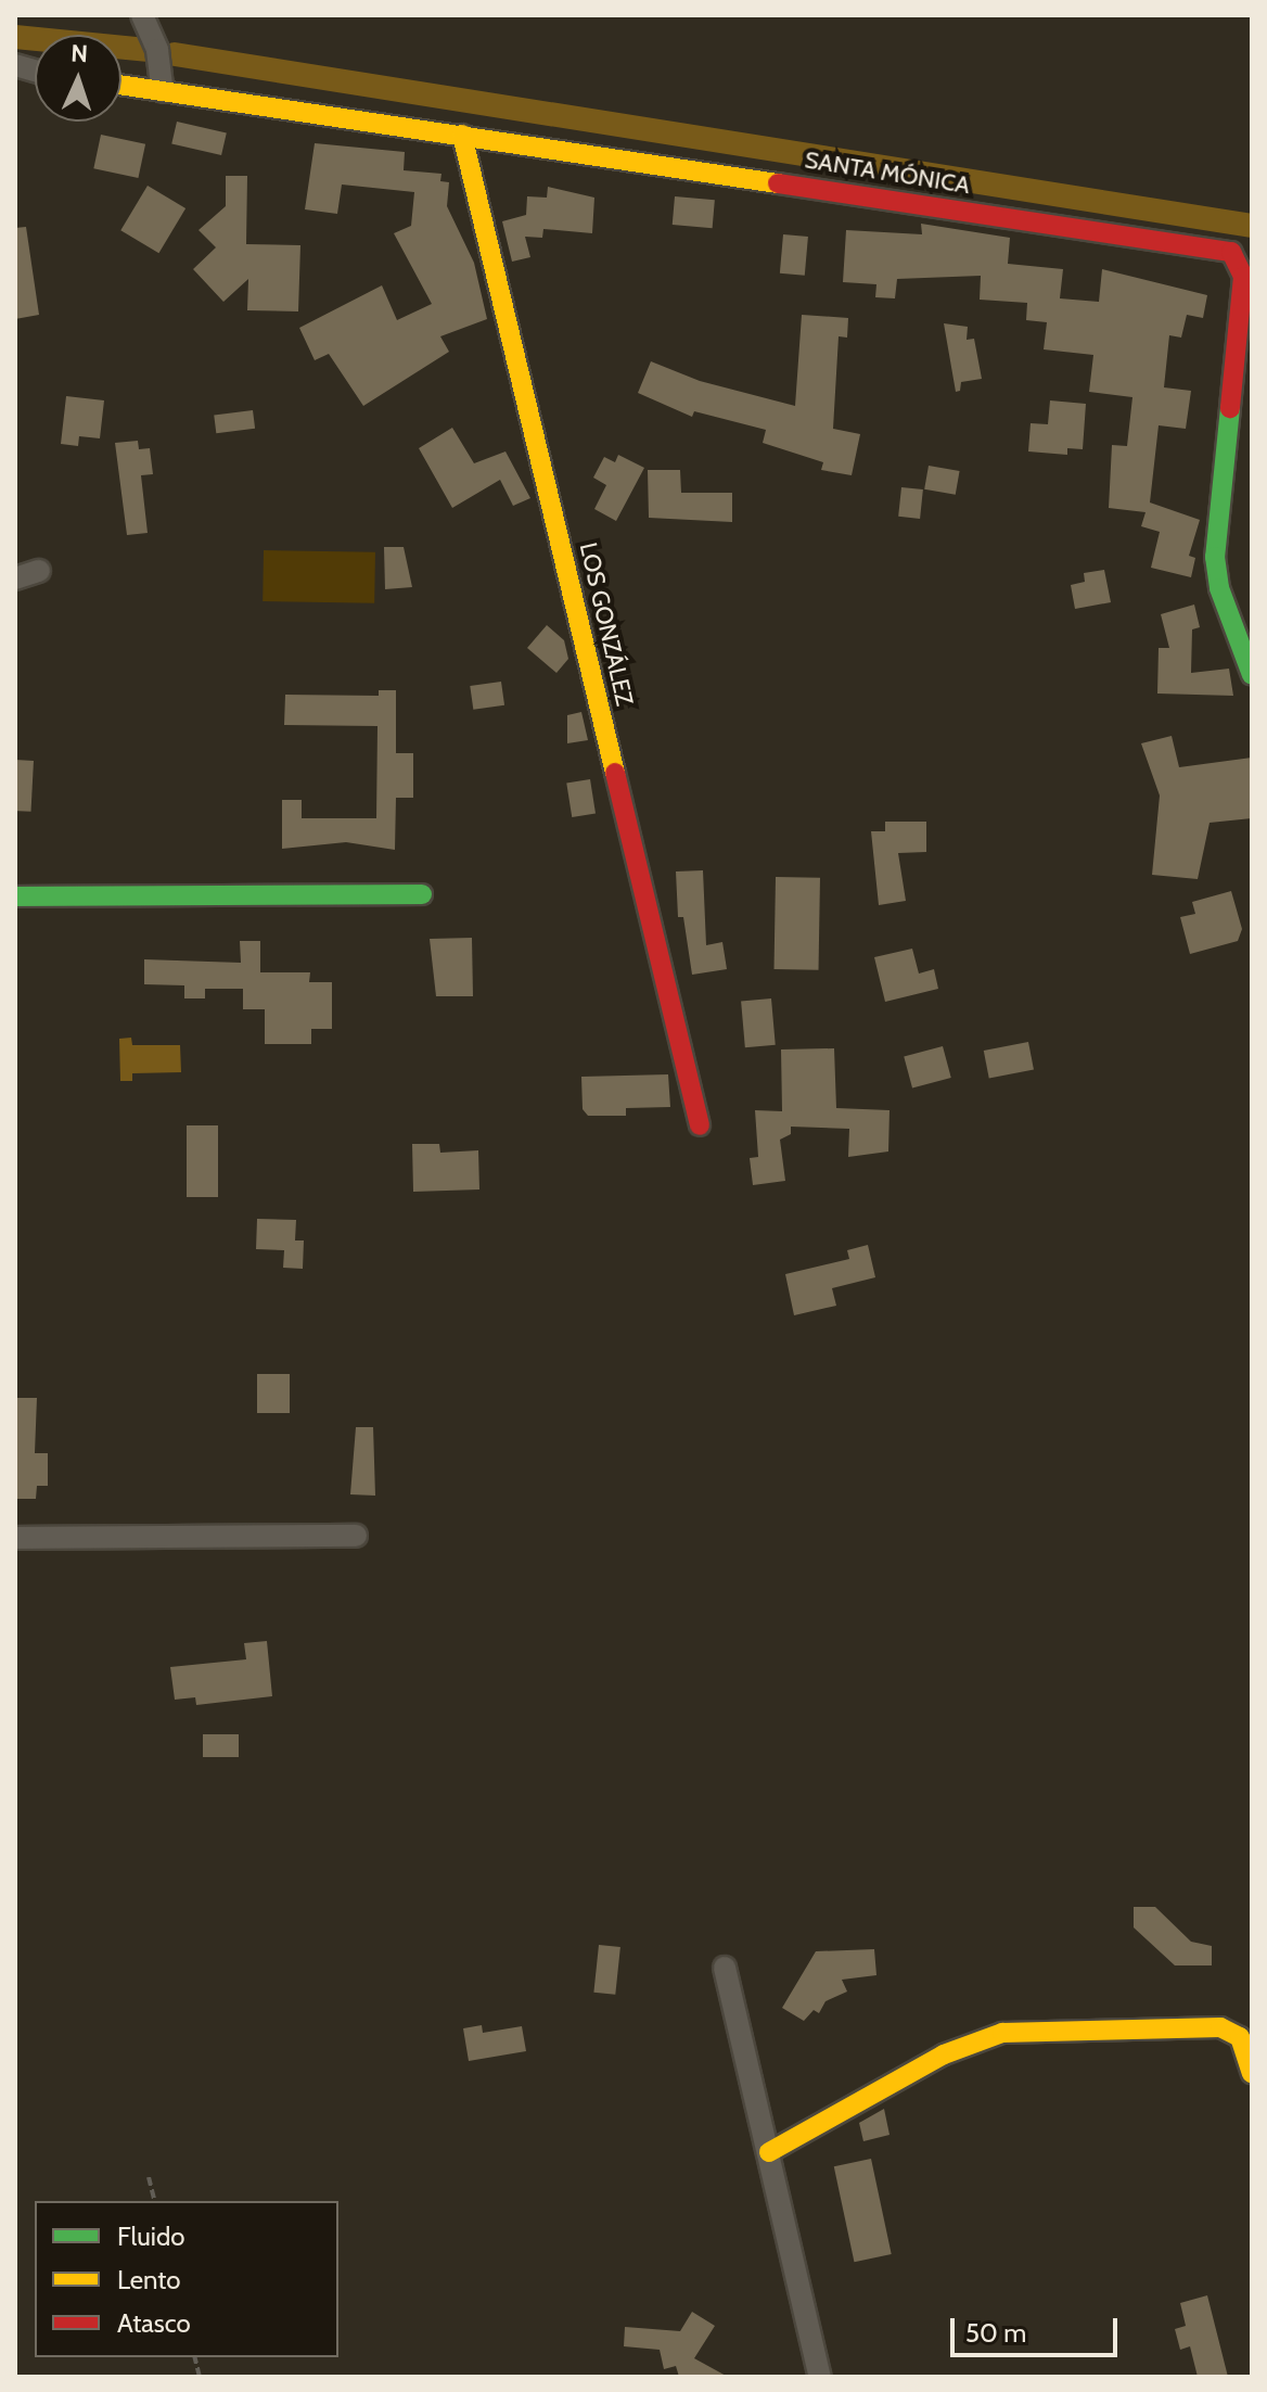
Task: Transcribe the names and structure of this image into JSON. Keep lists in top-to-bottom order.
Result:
{
  "streets": {
    "street": ["SANTA MÓNICA", "LOS GONZÁLEZ"]
  },
  "crossings": [
    ["SANTA MÓNICA", "LOS GONZÁLEZ"]
  ],
  "legend": ["Fluido", "Lento", "Atasco"],
  "scale_bar": "50 m",
  "north": "top"
}
